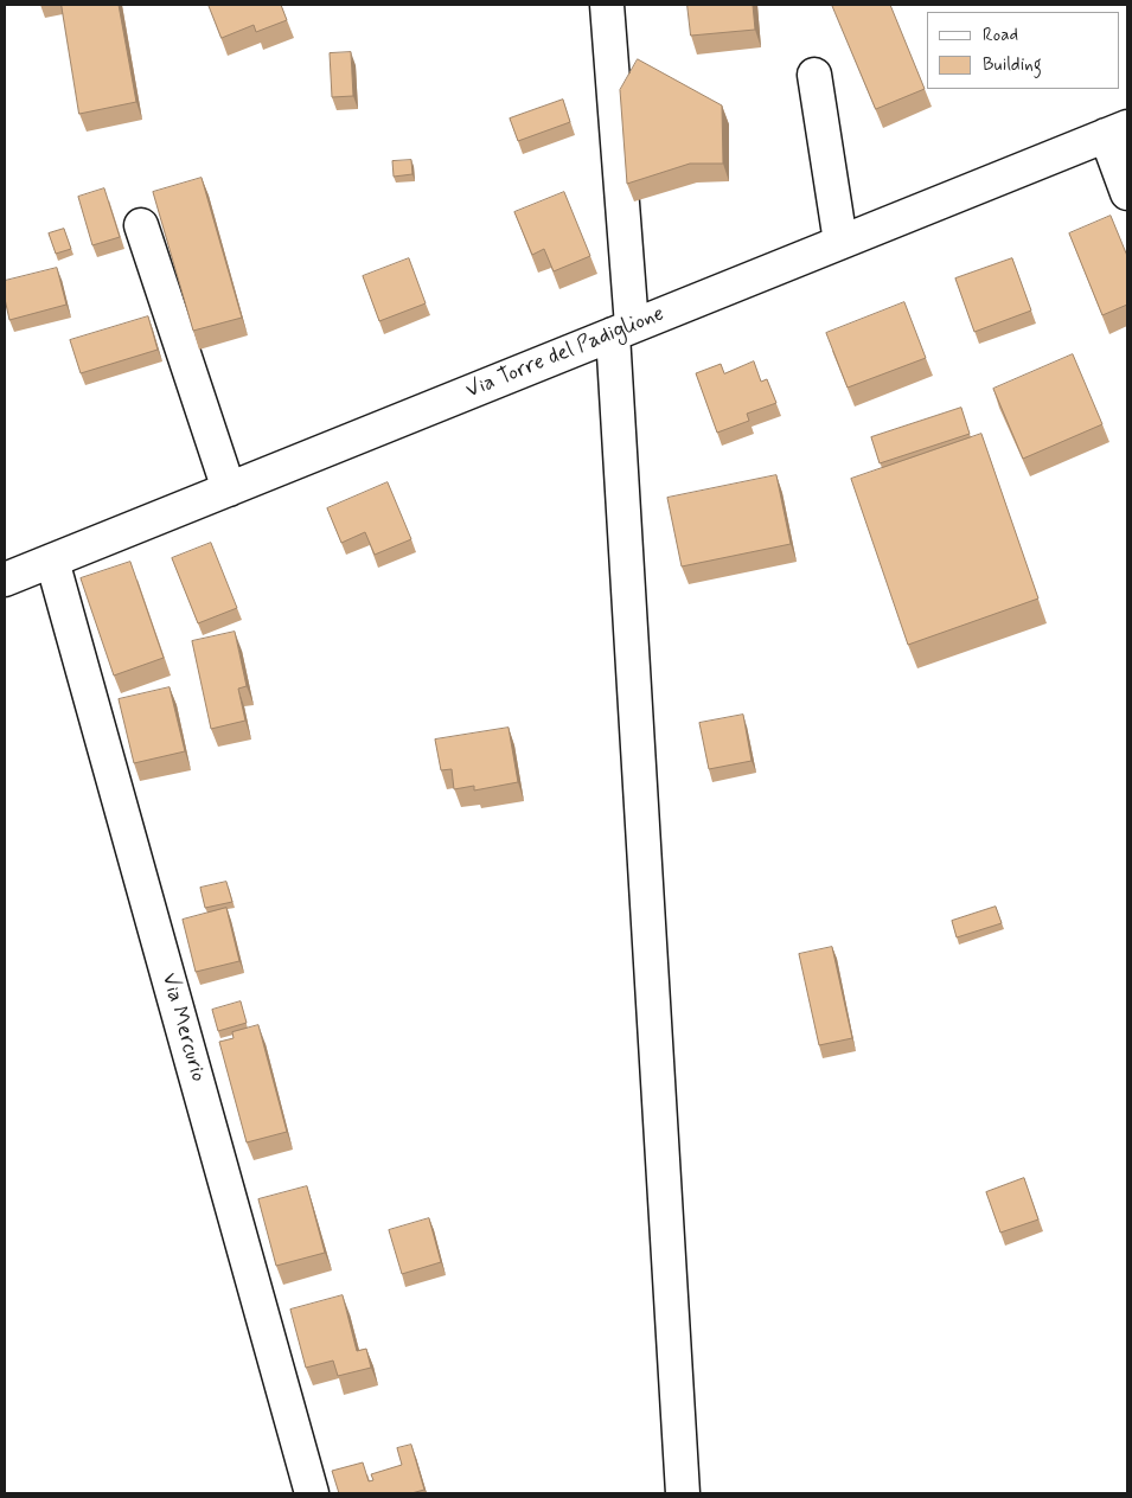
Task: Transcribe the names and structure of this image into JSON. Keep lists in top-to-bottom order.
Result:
{
  "streets": {
    "street": ["Via Torre del Padiglione", "Via Mercurio"]
  },
  "crossings": [
    ["Via Torre del Padiglione", "Via Mercurio"]
  ],
  "legend": ["Road", "Building"]
}
